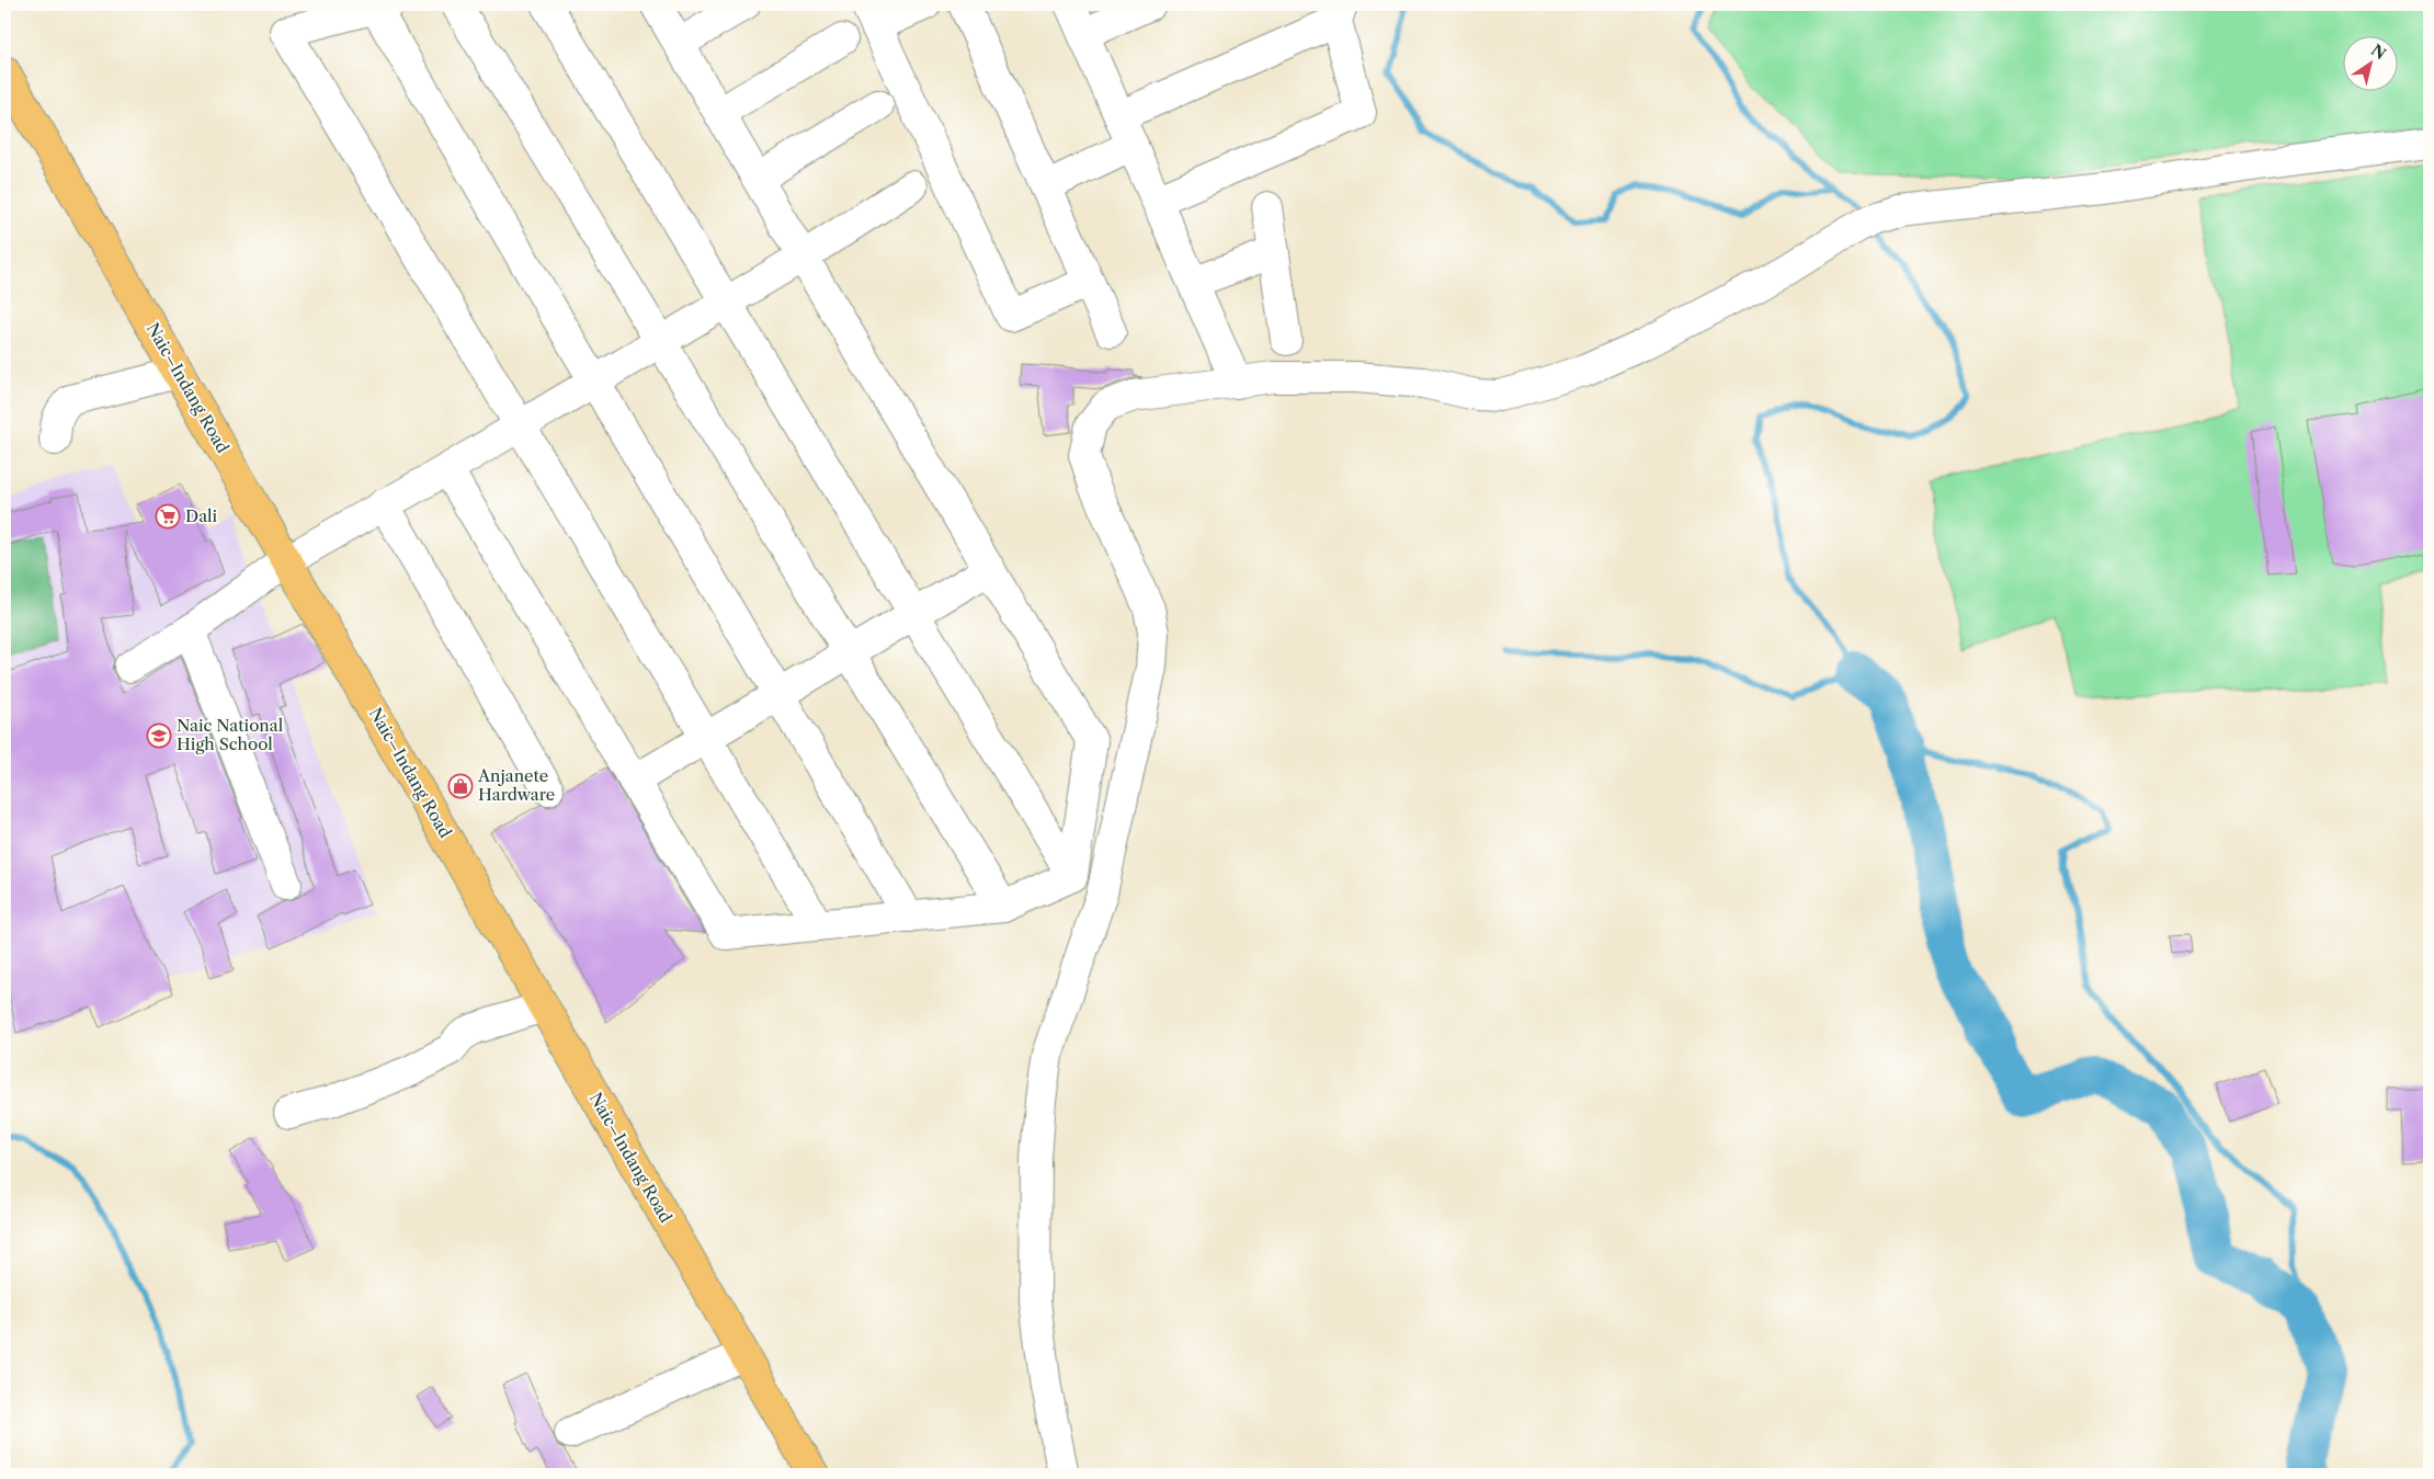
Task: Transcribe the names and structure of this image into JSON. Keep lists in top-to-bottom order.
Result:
{
  "streets": {
    "main road": ["Naic–Indang Road"]
  },
  "places": {
    "supermarket": ["Dali"],
    "school or university": ["Naic National High School"],
    "shop": ["Anjanete Hardware"]
  },
  "north": "top right"
}
